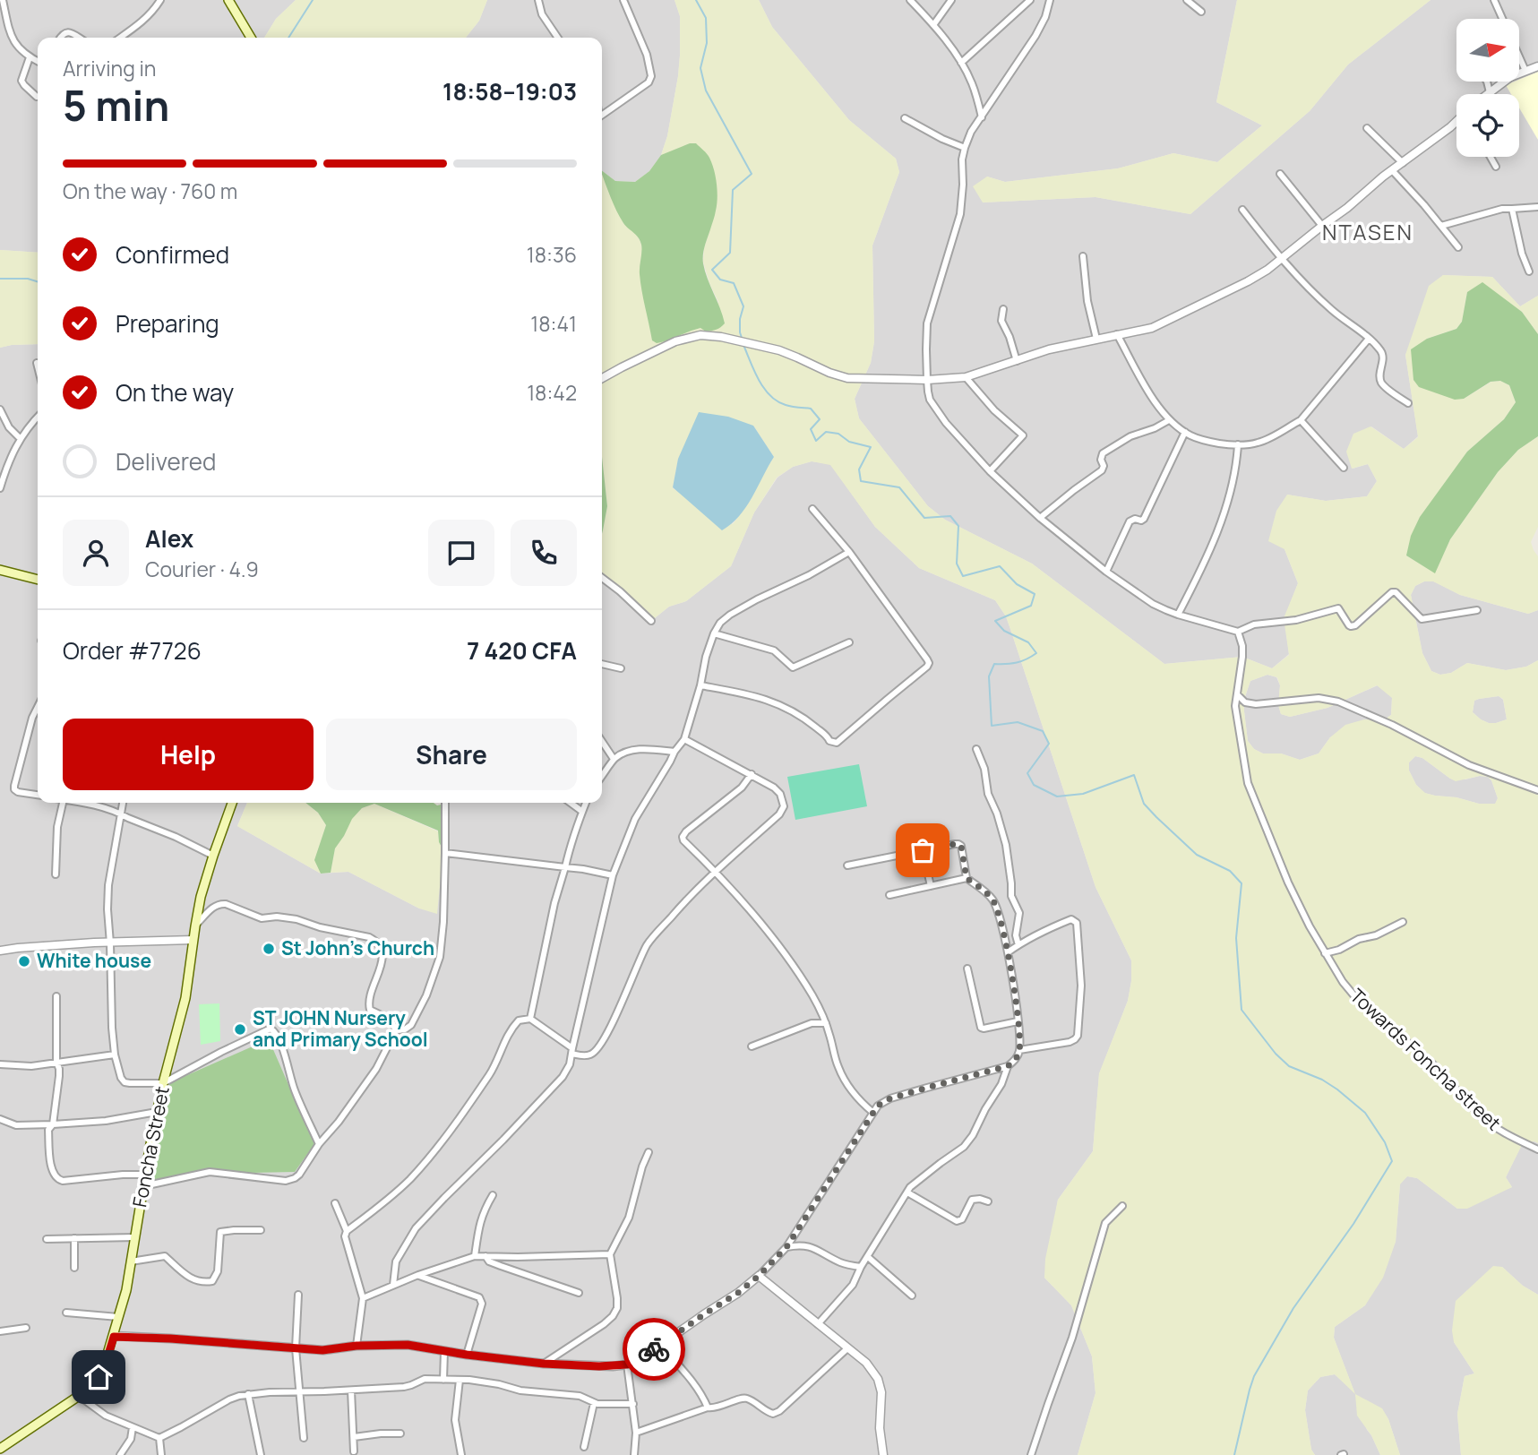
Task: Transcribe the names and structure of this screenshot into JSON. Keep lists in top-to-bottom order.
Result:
{
  "streets": {
    "main road": ["Foncha Street"],
    "street": ["Towards Foncha street"]
  },
  "districts": ["NTASEN"],
  "places": ["St John's Church", "White house", "ST JOHN Nursery and Primary School"],
  "north": "right",
  "page": {
    "heading": ["5 min", "Arriving in", "18:58–19:03"],
    "panel": [
      "Alex",
      "Courier · 4.9",
      "Order #7726",
      "7 420 CFA"
    ],
    "bar": "On the way · 760 m",
    "list": [
      ["Confirmed", "18:36"],
      ["Preparing", "18:41"],
      ["On the way", "18:42"],
      "Delivered"
    ],
    "buttons": ["Help", "Share"]
  }
}
